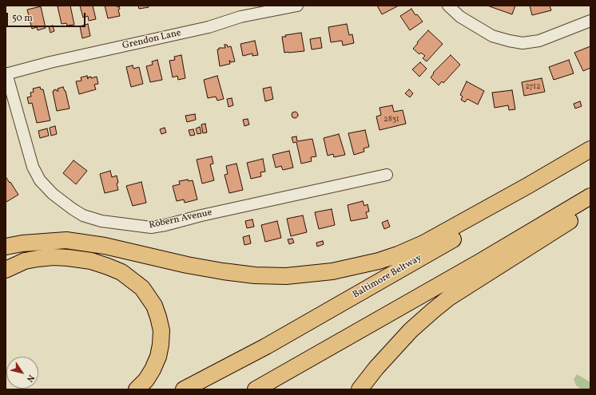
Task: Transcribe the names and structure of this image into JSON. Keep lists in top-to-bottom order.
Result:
{
  "streets": {
    "highway": ["Baltimore Beltway"],
    "street": ["Grendon Lane", "Robern Avenue"]
  },
  "crossings": [
    ["Grendon Lane", "Robern Avenue"]
  ],
  "house_numbers": ["2712", "2831"],
  "scale_bar": "50 m",
  "north": "bottom right"
}
